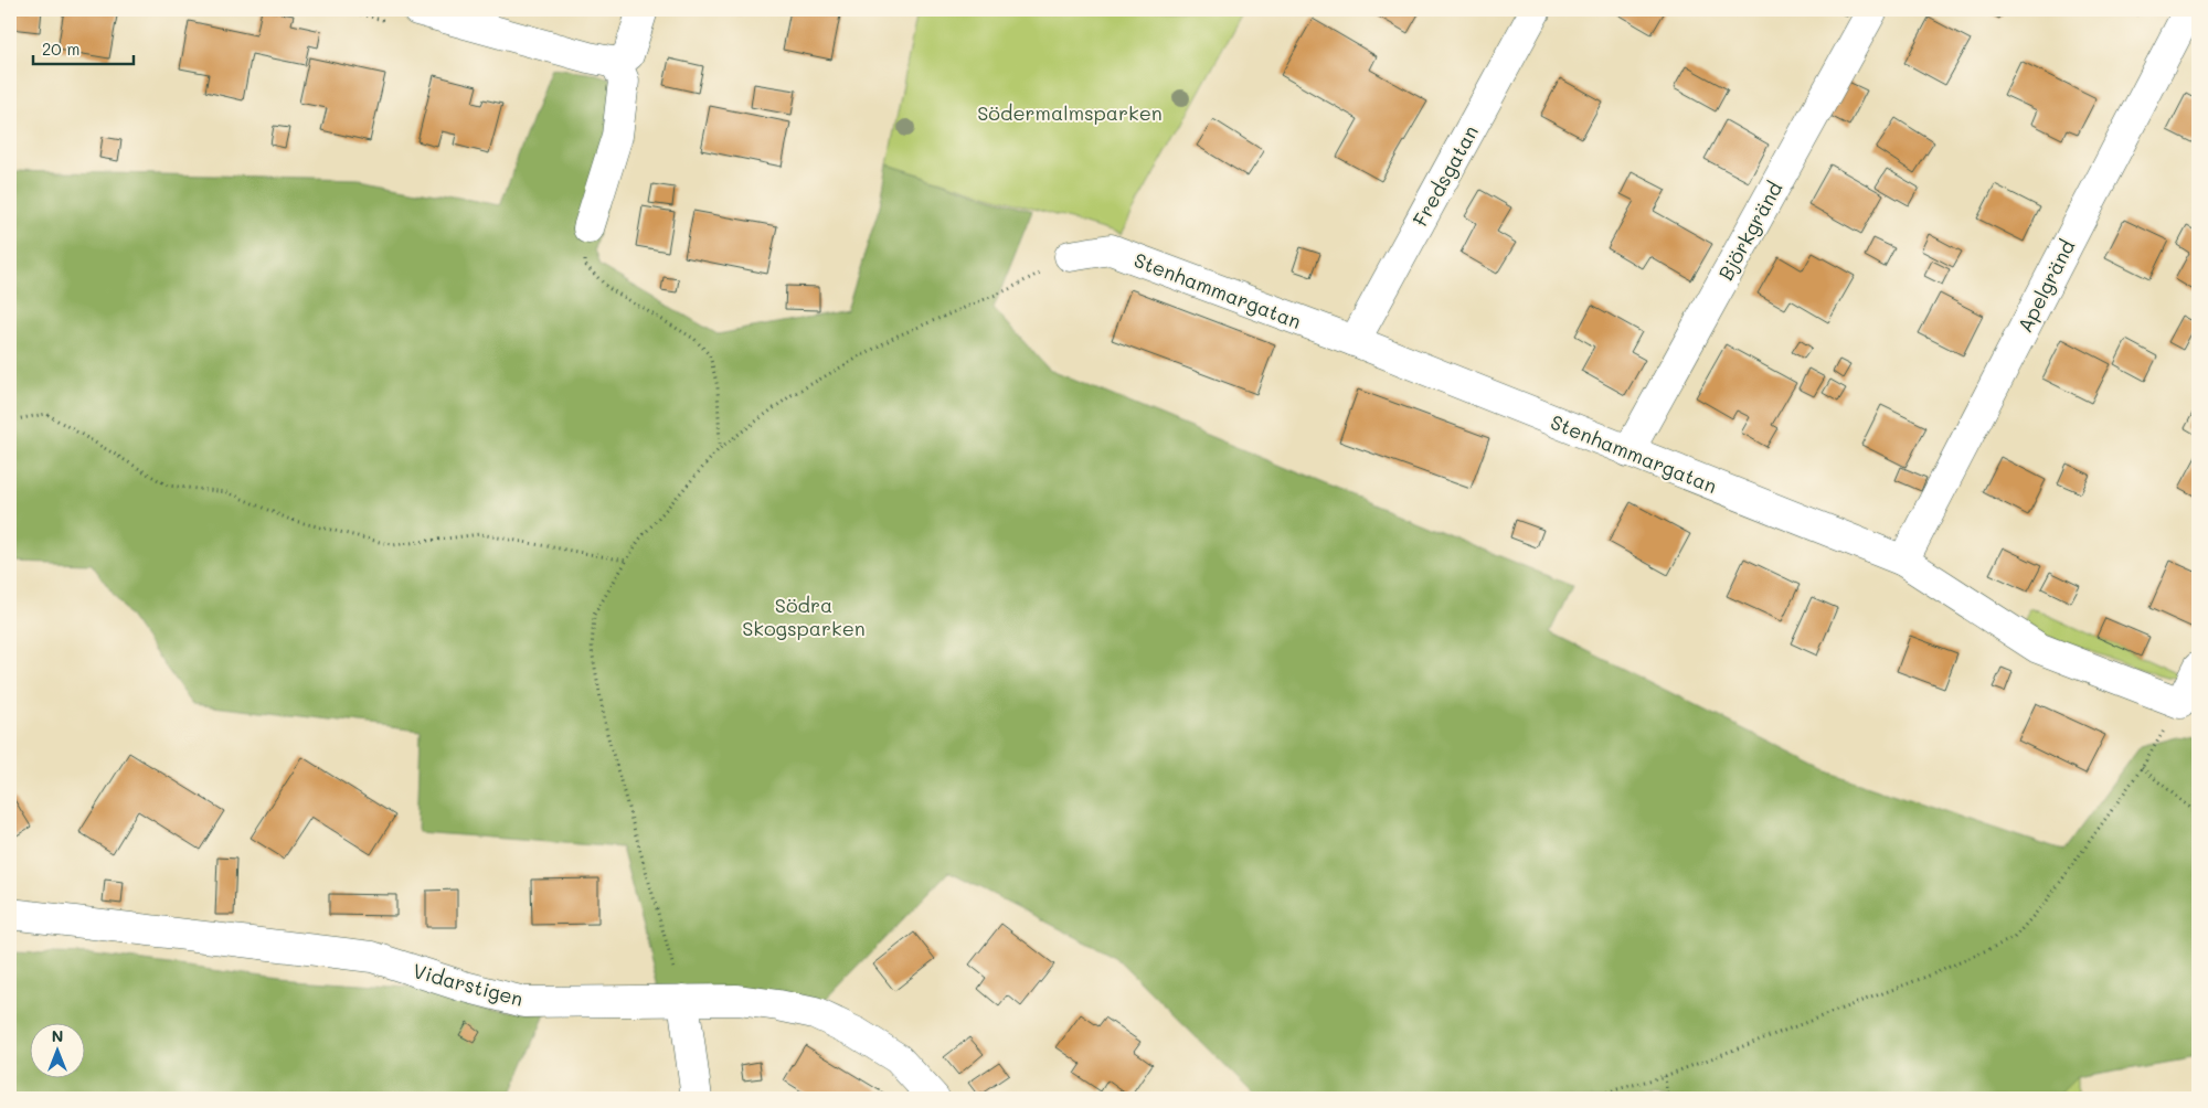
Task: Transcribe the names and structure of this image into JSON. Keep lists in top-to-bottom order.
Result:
{
  "streets": {
    "street": [
      "Fredsgatan",
      "Björkgränd",
      "Apelgränd",
      "Stenhammargatan",
      "Vidarstigen"
    ]
  },
  "crossings": [
    ["Fredsgatan", "Stenhammargatan"],
    ["Björkgränd", "Stenhammargatan"],
    ["Apelgränd", "Stenhammargatan"]
  ],
  "parks": ["Södermalmsparken", "Södra Skogsparken"],
  "scale_bar": "20 m",
  "north": "top"
}
